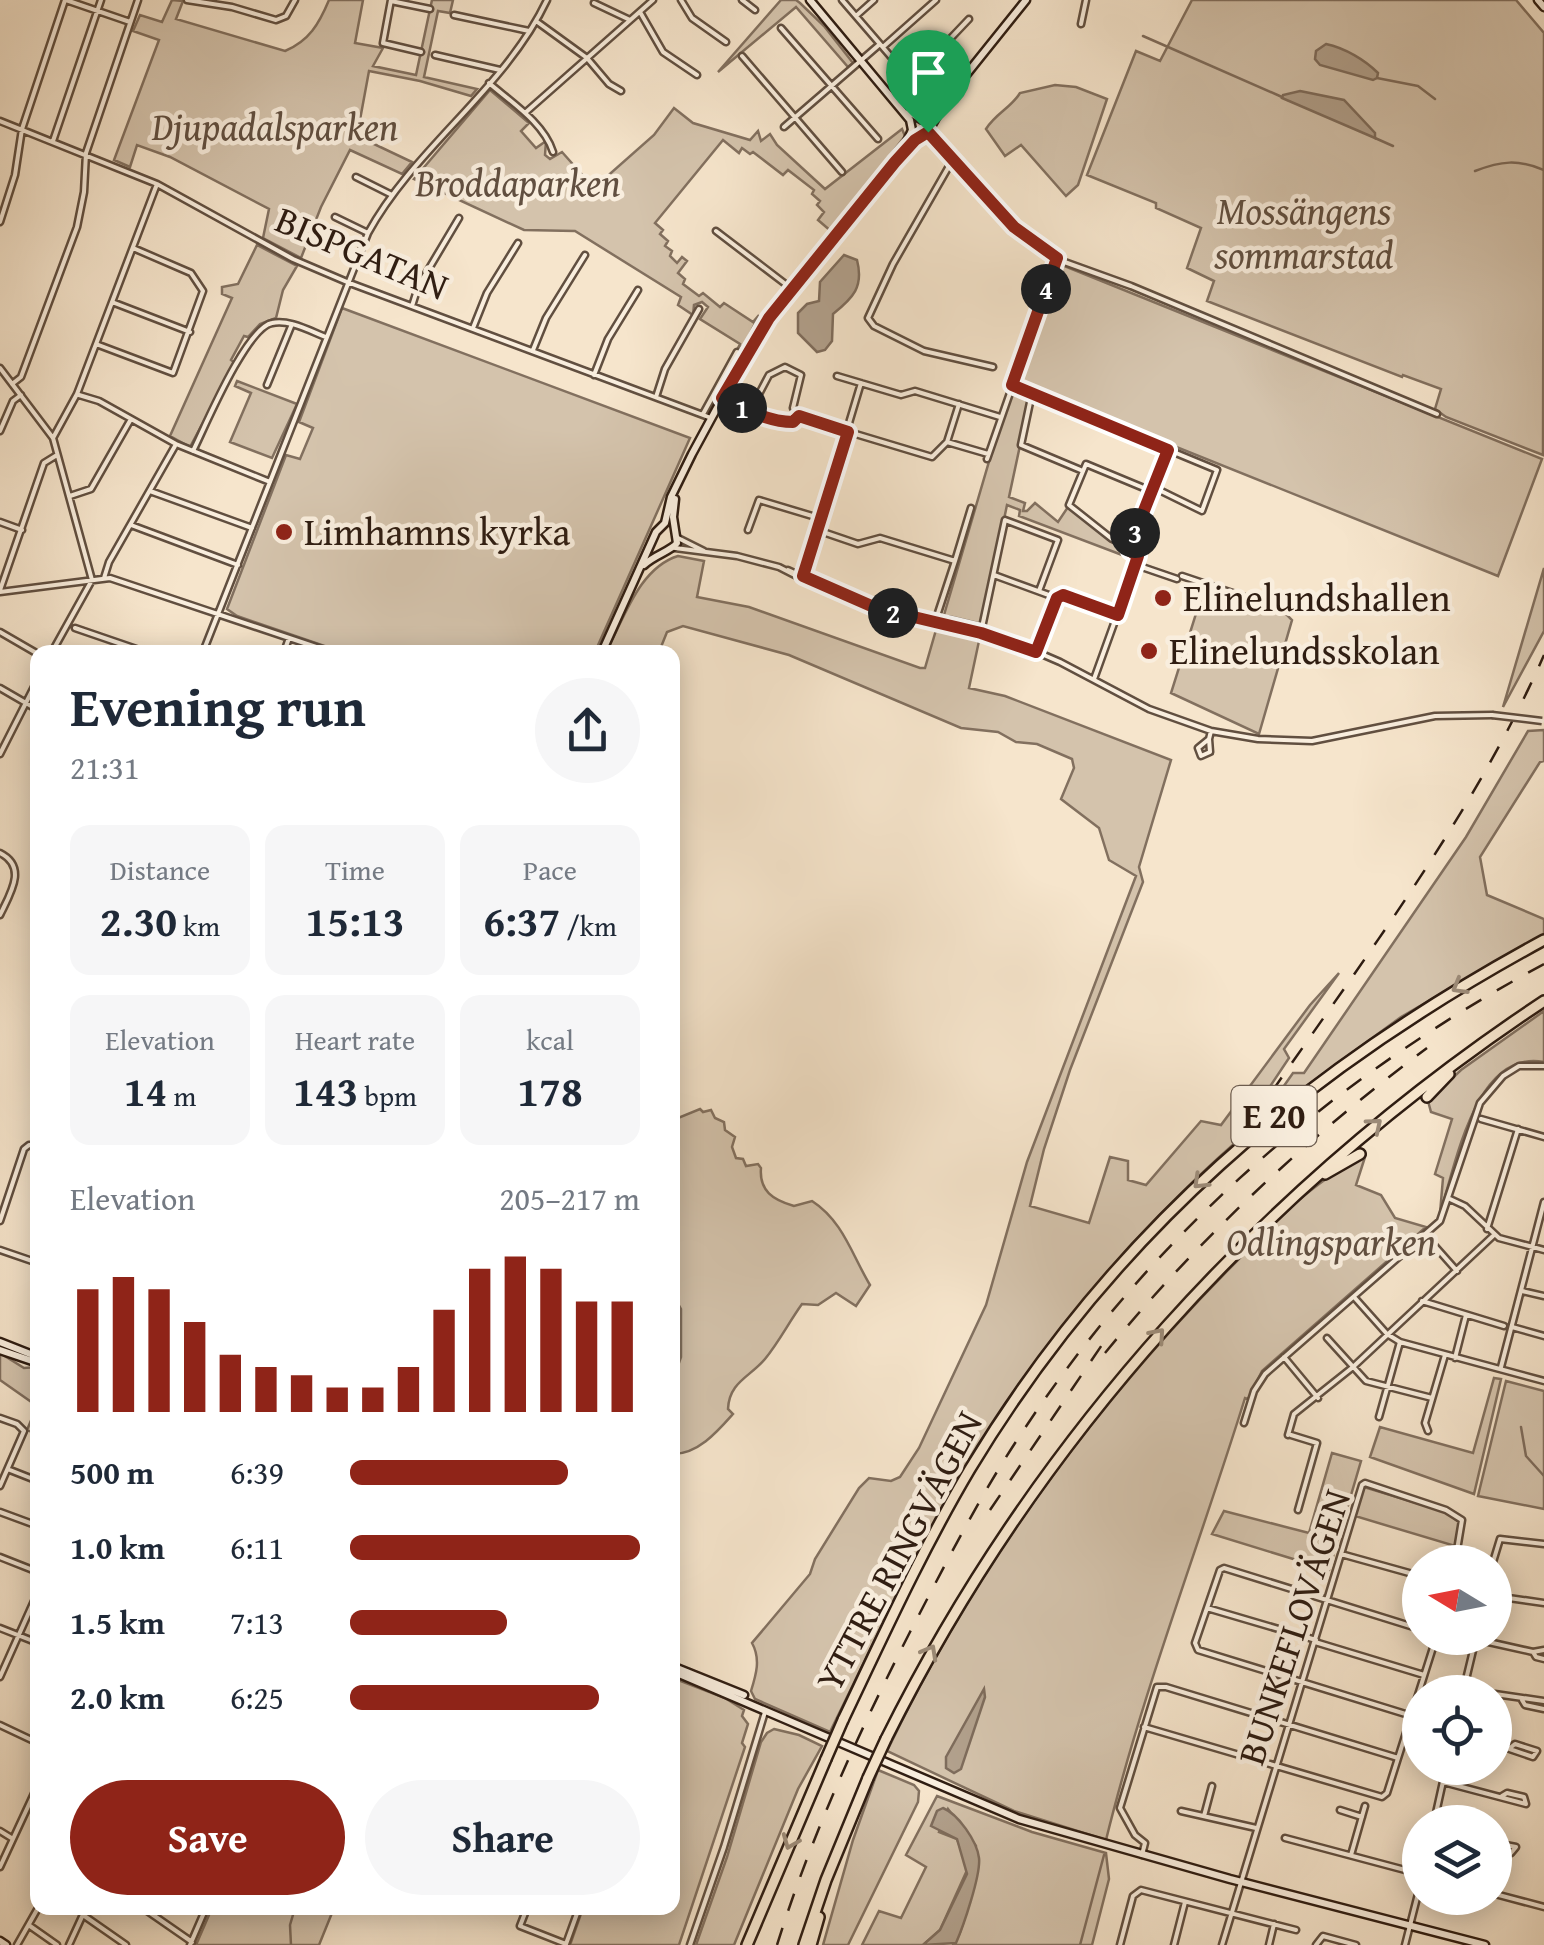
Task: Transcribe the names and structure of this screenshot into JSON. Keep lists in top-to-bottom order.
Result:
{
  "streets": {
    "highway": ["E 20", "YTTRE RINGVÄGEN"],
    "street": ["BISPGATAN", "BUNKEFLOVÄGEN"]
  },
  "parks": [
    "Djupadalsparken",
    "Broddaparken",
    "Mossängens sommarstad",
    "Odlingsparken"
  ],
  "places": ["Limhamns kyrka", "Elinelundshallen", "Elinelundsskolan"],
  "north": "left",
  "page": {
    "pins": [
      "4",
      "1",
      "3",
      "2"
    ],
    "heading": ["Evening run", "21:31"],
    "stats": [
      ["Distance", "2.30 km"],
      ["Time", "15:13"],
      ["Pace", "6:37 /km"],
      ["Elevation", "14 m"],
      ["Heart rate", "143 bpm"],
      ["kcal", "178"]
    ],
    "chart": ["Elevation", "205–217 m"],
    "list": [
      {
        "name": "500 m",
        "note": "6:39"
      },
      {
        "name": "1.0 km",
        "note": "6:11"
      },
      {
        "name": "1.5 km",
        "note": "7:13"
      },
      {
        "name": "2.0 km",
        "note": "6:25"
      }
    ],
    "buttons": ["Save", "Share"]
  }
}
